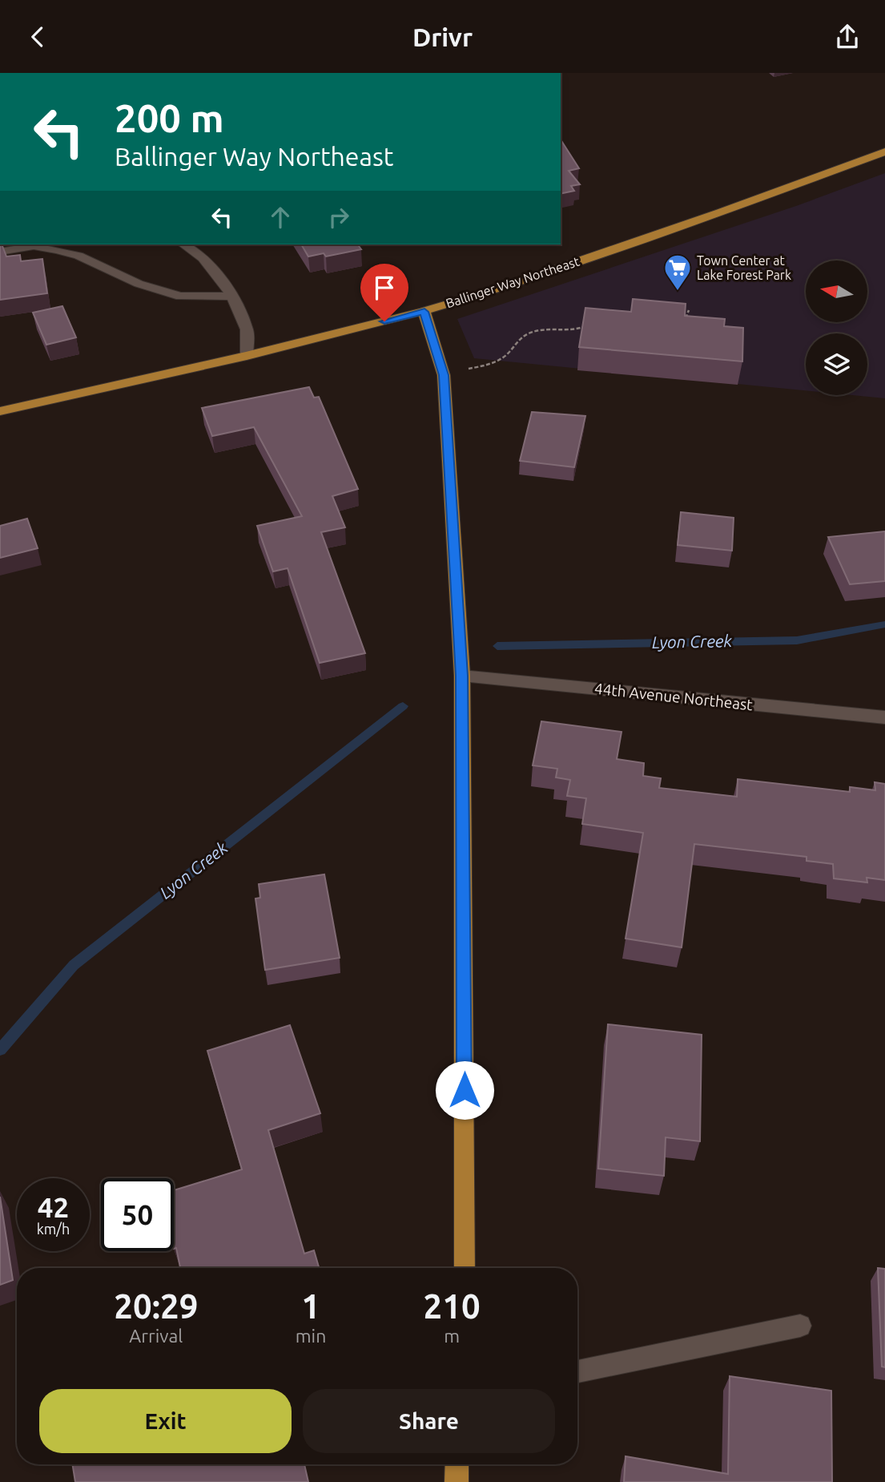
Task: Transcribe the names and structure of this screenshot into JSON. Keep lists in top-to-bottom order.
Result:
{
  "streets": {
    "main road": ["Ballinger Way Northeast"],
    "street": ["44th Avenue Northeast"]
  },
  "water": ["Lyon Creek"],
  "places": {
    "supermarket": ["Town Center at Lake Forest Park"]
  },
  "north": "left",
  "page": {
    "header": "Drivr",
    "turn": ["200 m", "Ballinger Way Northeast"],
    "speed": "42 km/h",
    "limit": "50",
    "eta": [
      "20:29",
      "Arrival",
      "1",
      "min",
      "210",
      "m"
    ],
    "buttons": ["Exit", "Share"]
  }
}
